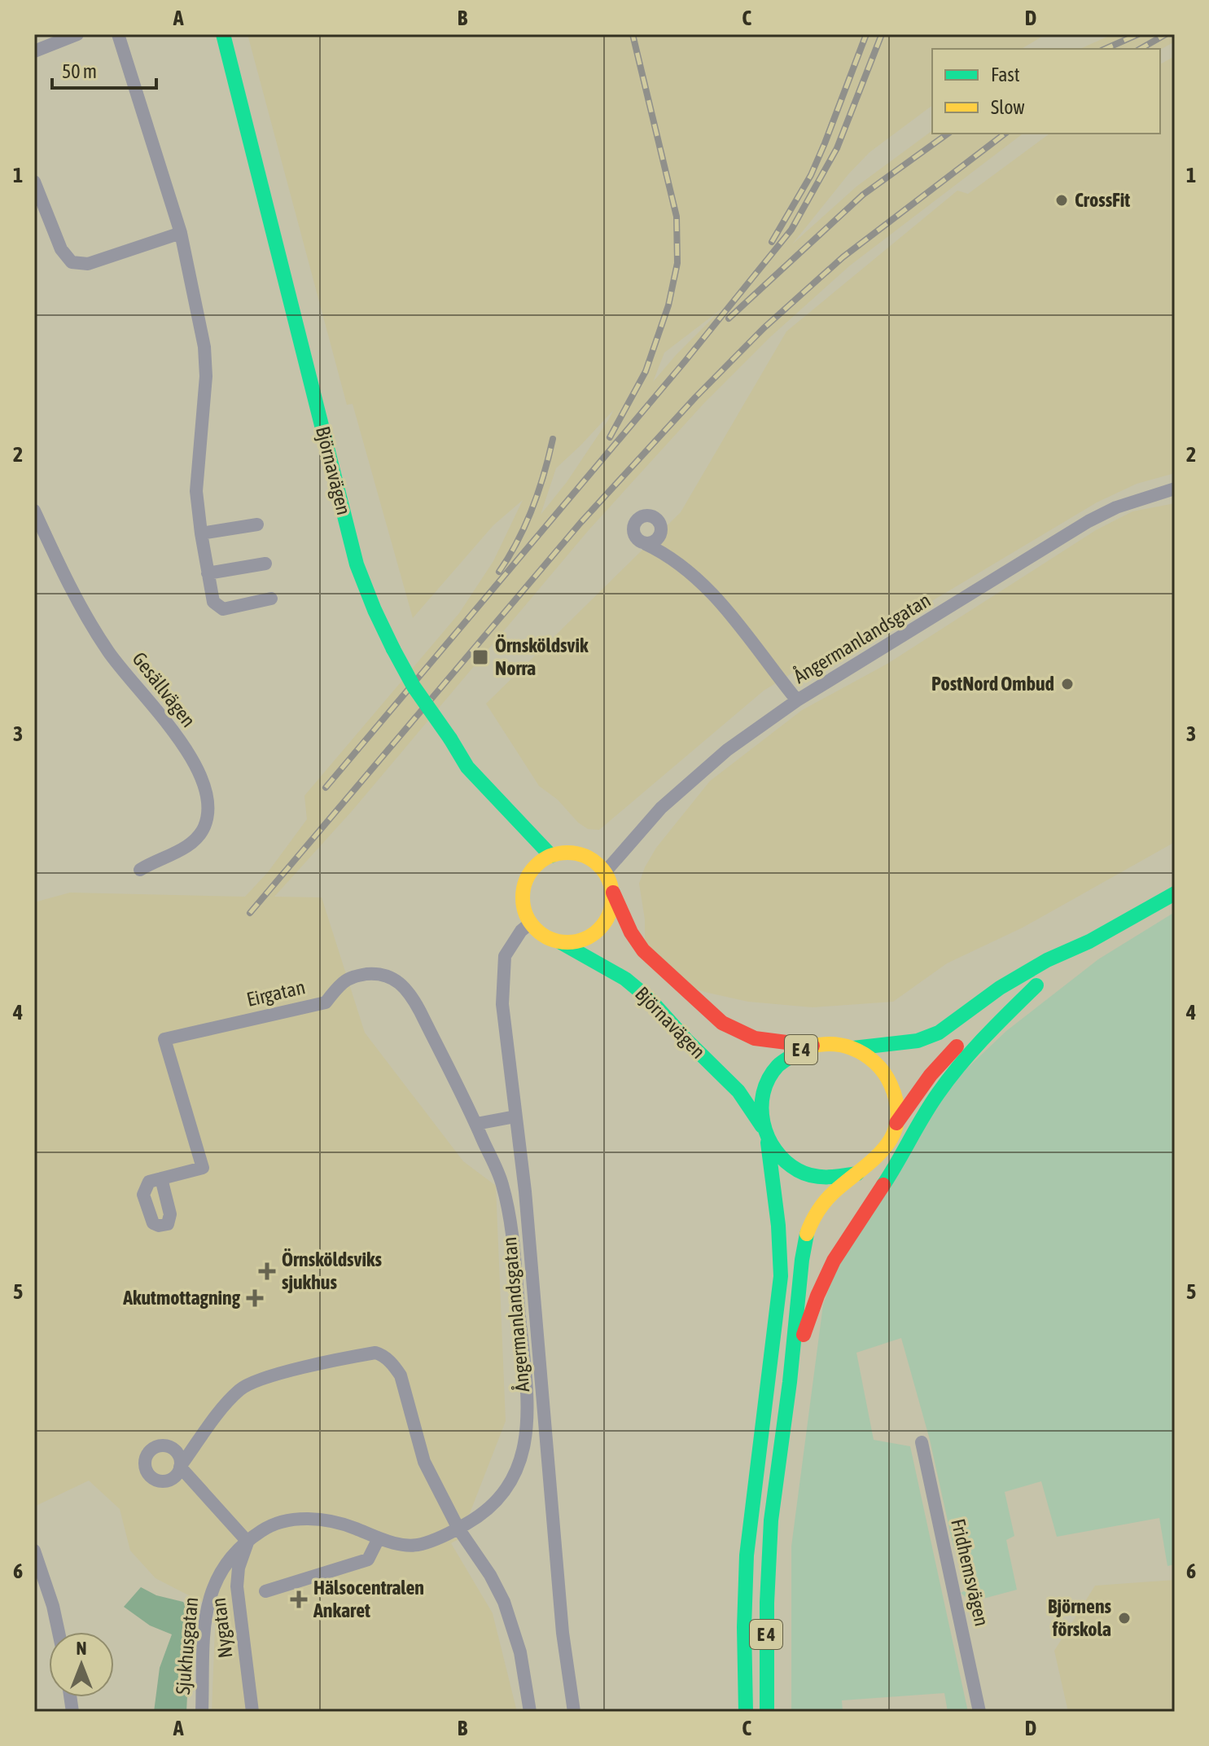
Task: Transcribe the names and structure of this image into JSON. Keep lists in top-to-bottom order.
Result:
{
  "streets": {
    "main road": ["Björnavägen", "E 4"],
    "street": [
      "Ångermanlandsgatan",
      "Gesällvägen",
      "Eirgatan",
      "Fridhemsvägen",
      "Nygatan",
      "Sjukhusgatan"
    ]
  },
  "crossings": [
    ["Björnavägen", "Ångermanlandsgatan"],
    ["Björnavägen", "E 4"],
    ["Eirgatan", "Sjukhusgatan"],
    ["Nygatan", "Sjukhusgatan"]
  ],
  "places": {
    "other": ["CrossFit", "PostNord Ombud", "Björnens förskola"],
    "transit": ["Örnsköldsvik Norra"],
    "health": ["Örnsköldsviks sjukhus", "Akutmottagning", "Hälsocentralen Ankaret"]
  },
  "legend": ["Fast", "Slow"],
  "scale_bar": "50 m",
  "north": "top",
  "grid": {
    "columns": [
      "A",
      "B",
      "C",
      "D"
    ],
    "rows": [
      "1",
      "2",
      "3",
      "4",
      "5",
      "6"
    ]
  }
}
